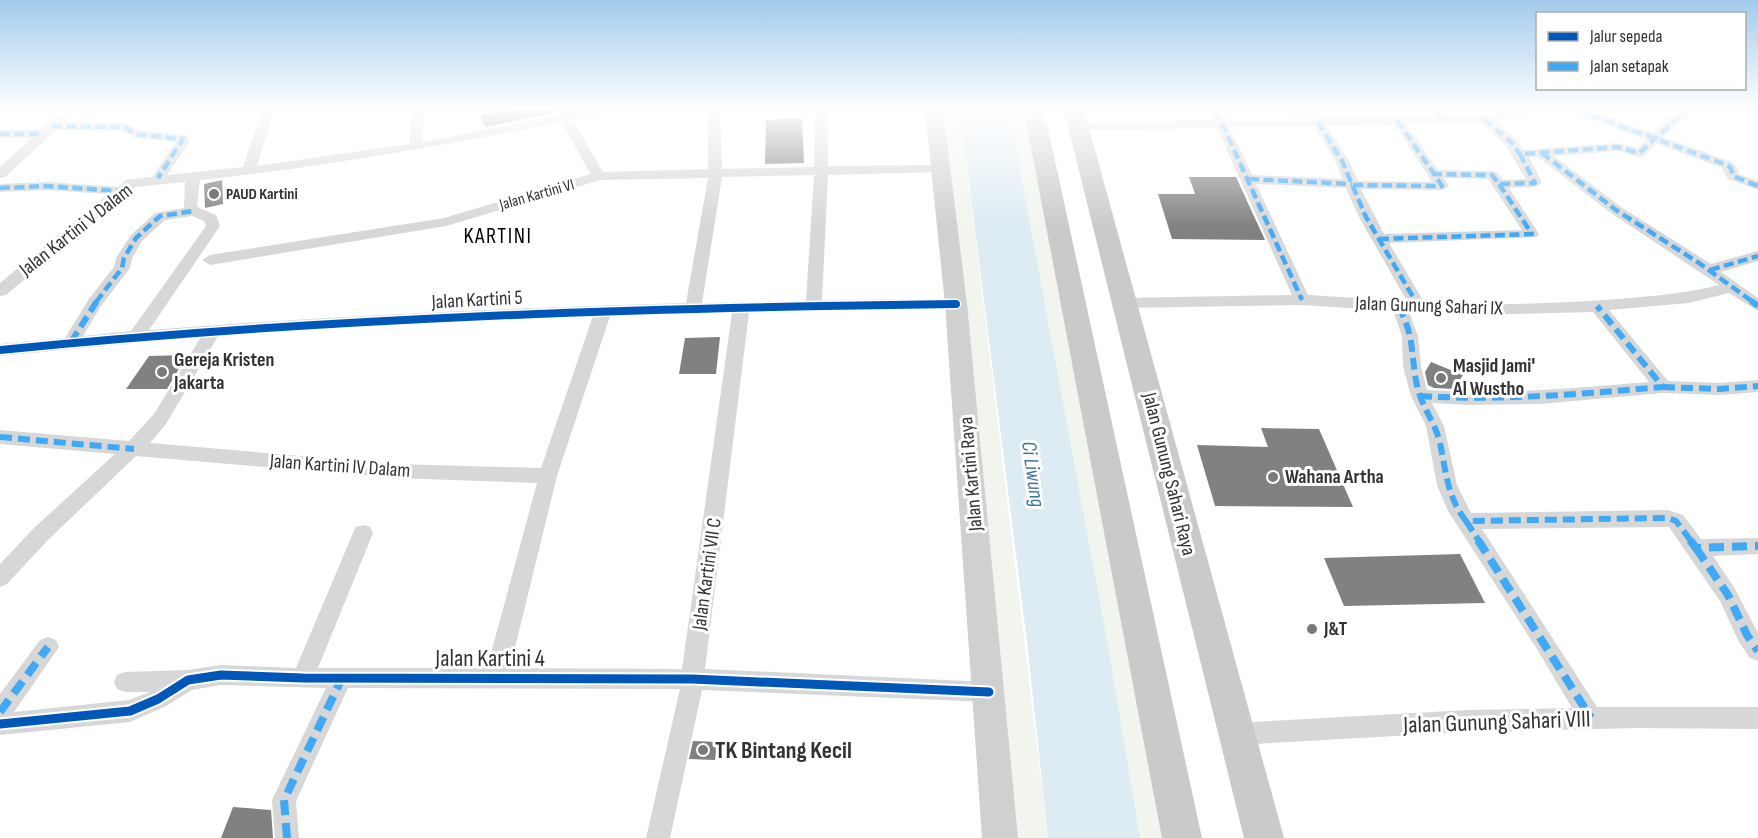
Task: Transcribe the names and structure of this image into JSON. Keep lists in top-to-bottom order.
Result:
{
  "streets": {
    "main road": ["Jalan Gunung Sahari Raya"],
    "street": [
      "Jalan Kartini VI",
      "Jalan Kartini V Dalam",
      "Jalan Kartini 5",
      "Jalan Gunung Sahari IX",
      "Jalan Kartini IV Dalam",
      "Jalan Kartini Raya",
      "Jalan Kartini VII C",
      "Jalan Kartini 4",
      "Jalan Gunung Sahari VIII"
    ]
  },
  "crossings": [
    ["Jalan Kartini VI", "Jalan Kartini Raya"],
    ["Jalan Kartini 5", "Jalan Kartini Raya"],
    ["Jalan Kartini 5", "Jalan Kartini VII C"],
    ["Jalan Gunung Sahari IX", "Jalan Gunung Sahari Raya"],
    ["Jalan Kartini Raya", "Jalan Kartini 4"],
    ["Jalan Gunung Sahari Raya", "Jalan Gunung Sahari VIII"],
    ["Jalan Kartini VII C", "Jalan Kartini 4"]
  ],
  "districts": ["KARTINI"],
  "water": ["Ci Liwung"],
  "places": [
    "PAUD Kartini",
    "Gereja Kristen Jakarta",
    "Masjid Jami' Al Wustho",
    "Wahana Artha",
    "J&T",
    "TK Bintang Kecil"
  ],
  "legend": ["Jalur sepeda", "Jalan setapak"]
}
